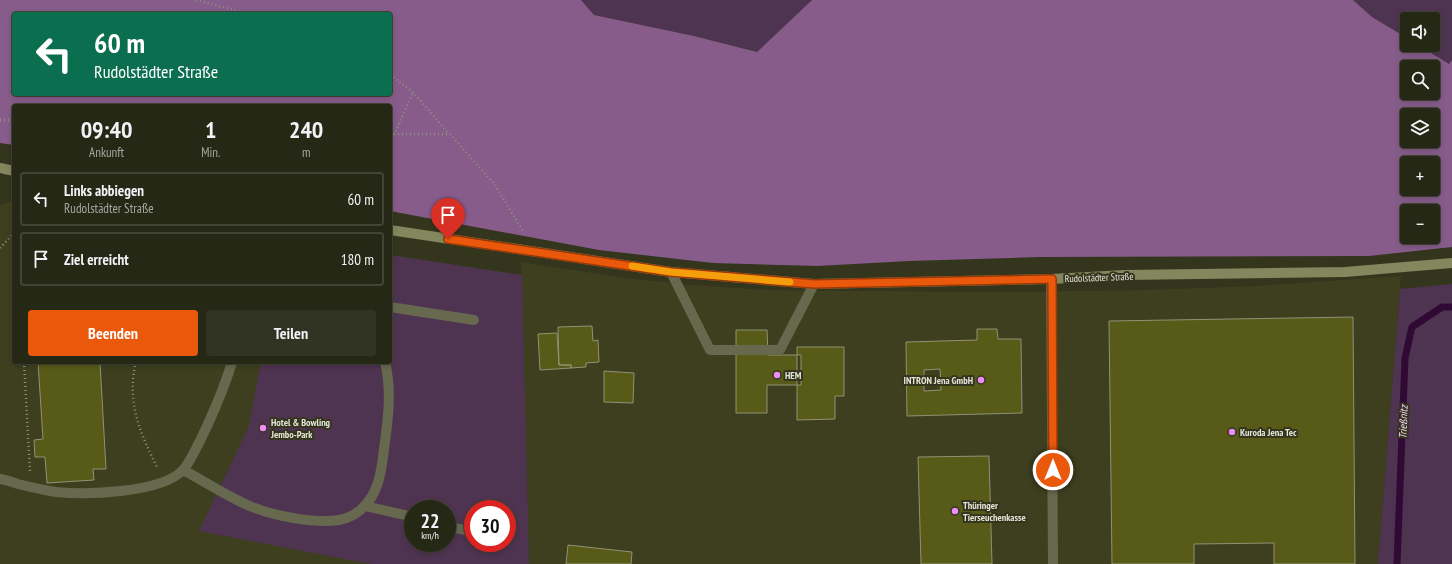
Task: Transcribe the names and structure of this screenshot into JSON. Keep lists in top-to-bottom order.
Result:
{
  "streets": {
    "street": ["Rudolstädter Straße"]
  },
  "water": ["Trießnitz"],
  "places": [
    "HEM",
    "INTRON Jena GmbH",
    "Hotel & Bowling Jembo-Park",
    "Kuroda Jena Tec",
    "Thüringer Tierseuchenkasse"
  ],
  "page": {
    "map_buttons": ["+", "−"],
    "turn": ["60 m", "Rudolstädter Straße"],
    "eta": [
      "09:40",
      "Ankunft",
      "1",
      "Min.",
      "240",
      "m"
    ],
    "list": [
      {
        "name": "Links abbiegen",
        "note": "Rudolstädter Straße",
        "value": "60 m"
      },
      {
        "name": "Ziel erreicht",
        "value": "180 m"
      }
    ],
    "buttons": ["Beenden", "Teilen"],
    "speed": "22 km/h",
    "limit": "30"
  }
}
